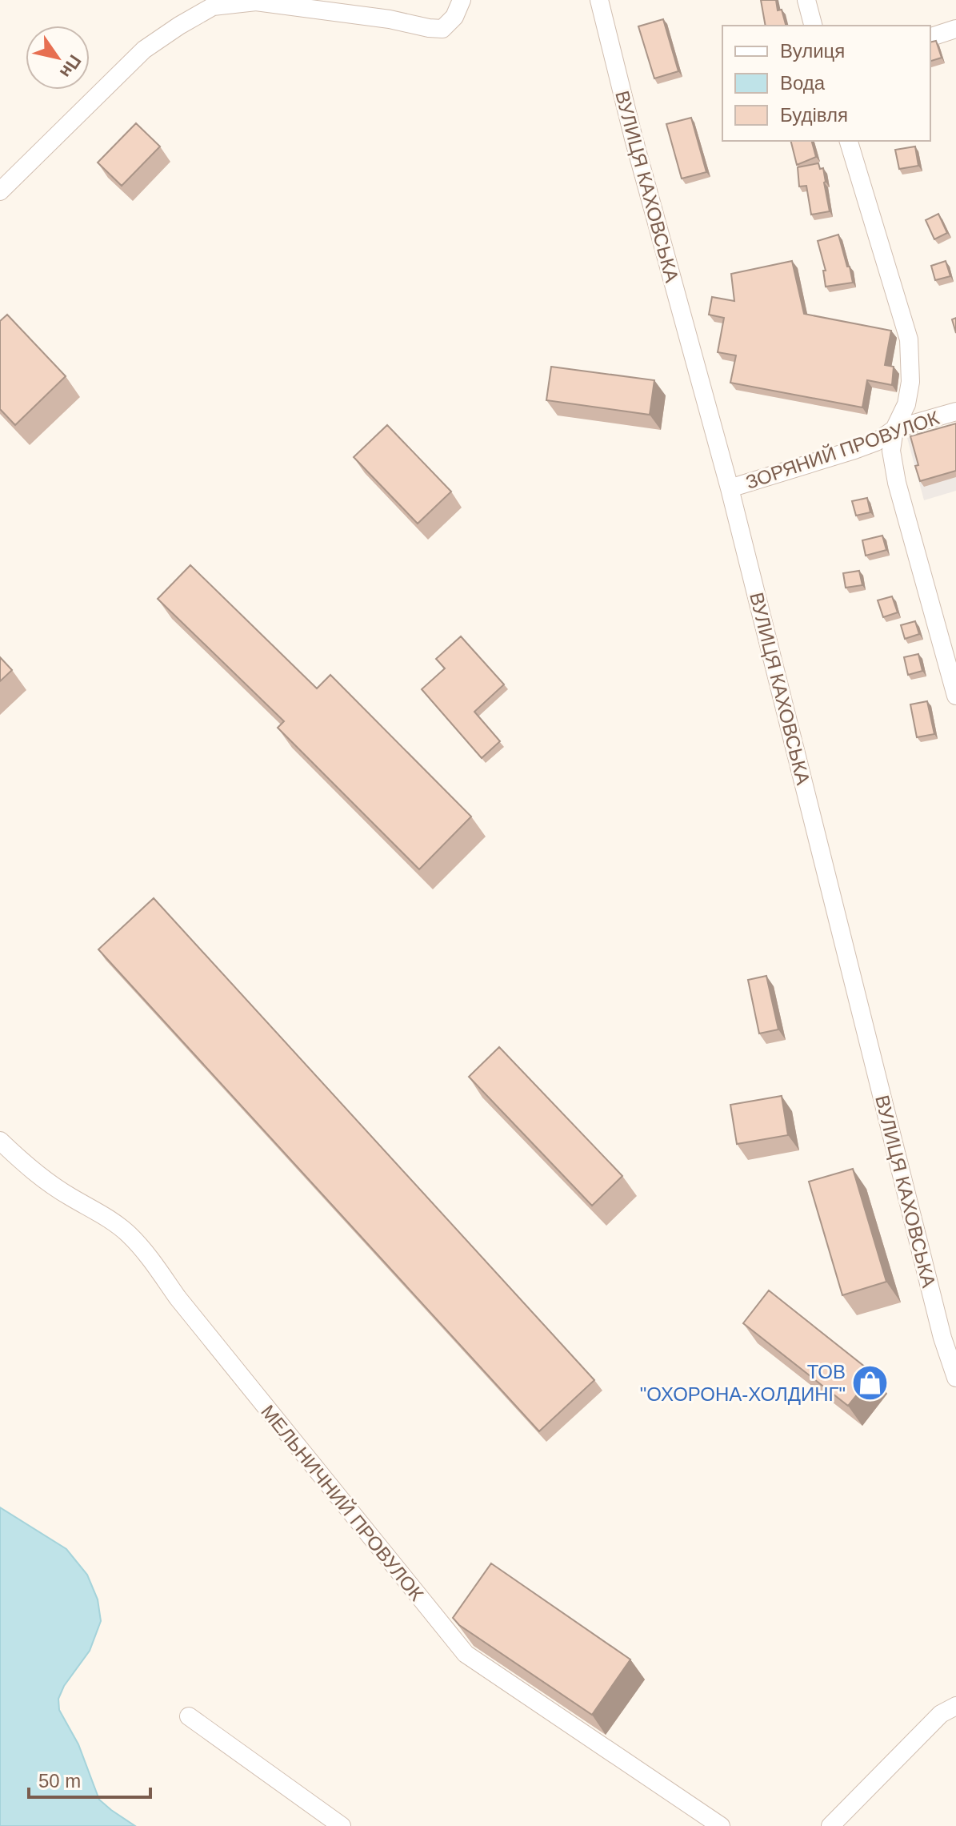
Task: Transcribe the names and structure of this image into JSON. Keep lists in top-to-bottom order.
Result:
{
  "streets": {
    "street": ["ВУЛИЦЯ КАХОВСЬКА", "ЗОРЯНИЙ ПРОВУЛОК", "МЕЛЬНИЧНИЙ ПРОВУЛОК"]
  },
  "crossings": [
    ["ВУЛИЦЯ КАХОВСЬКА", "ЗОРЯНИЙ ПРОВУЛОК"]
  ],
  "places": {
    "shop": ["ТОВ \"ОХОРОНА-ХОЛДИНГ\""]
  },
  "legend": ["Вулиця", "Вода", "Будівля"],
  "scale_bar": "50 m",
  "north": "bottom right"
}
